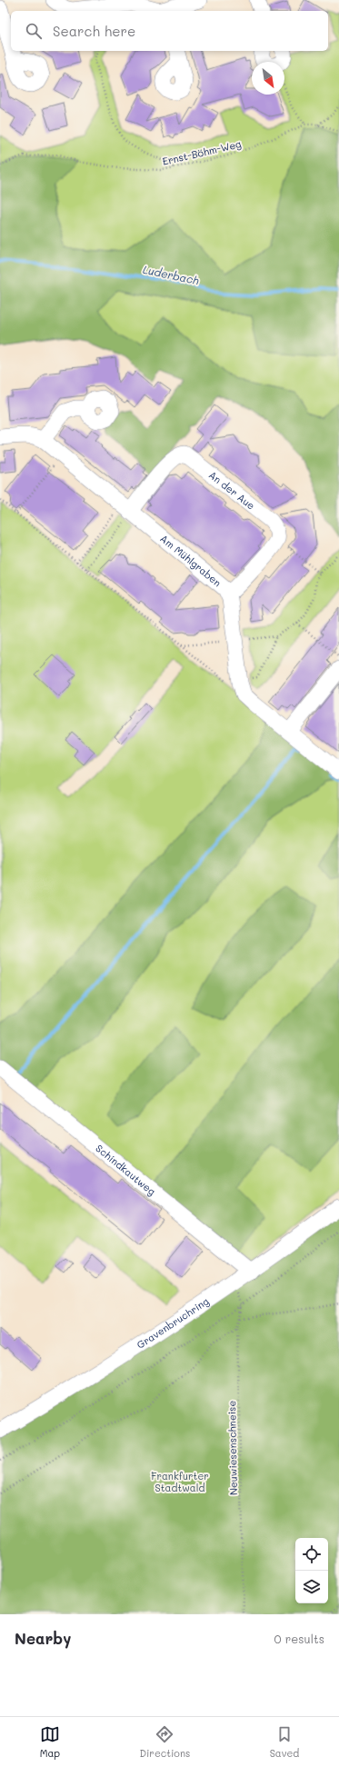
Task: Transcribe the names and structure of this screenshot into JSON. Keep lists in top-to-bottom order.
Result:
{
  "streets": {
    "street": [
      "An der Aue",
      "Am Mühlgraben",
      "Schindkautweg",
      "Gravenbruchring"
    ],
    "path": ["Ernst-Böhm-Weg", "Neuwiesenschneise"]
  },
  "crossings": [
    ["An der Aue", "Am Mühlgraben"],
    ["Schindkautweg", "Gravenbruchring"]
  ],
  "water": ["Luderbach"],
  "parks": ["Frankfurter Stadtwald"],
  "north": "bottom right",
  "page": {
    "search": "Search here",
    "heading": ["Nearby", "0 results"],
    "nav": ["Map", "Directions", "Saved"]
  }
}
